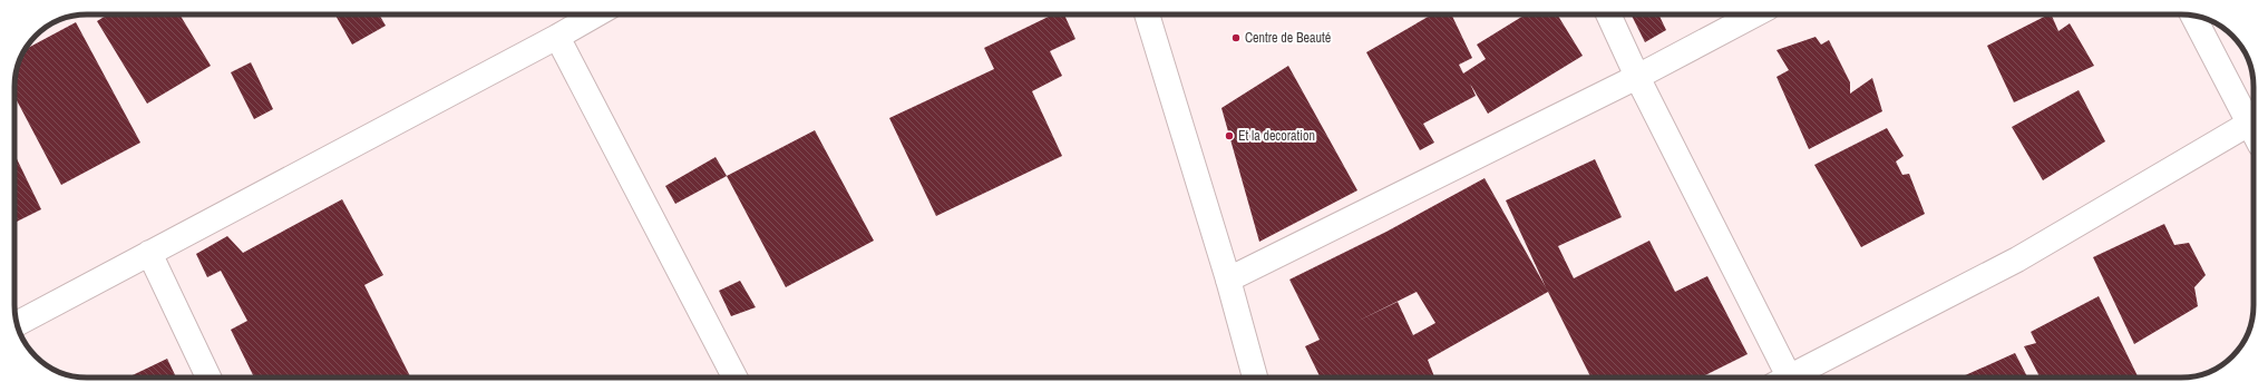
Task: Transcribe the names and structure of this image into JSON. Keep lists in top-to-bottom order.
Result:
{
  "places": ["Centre de Beauté", "Et la decoration"]
}
